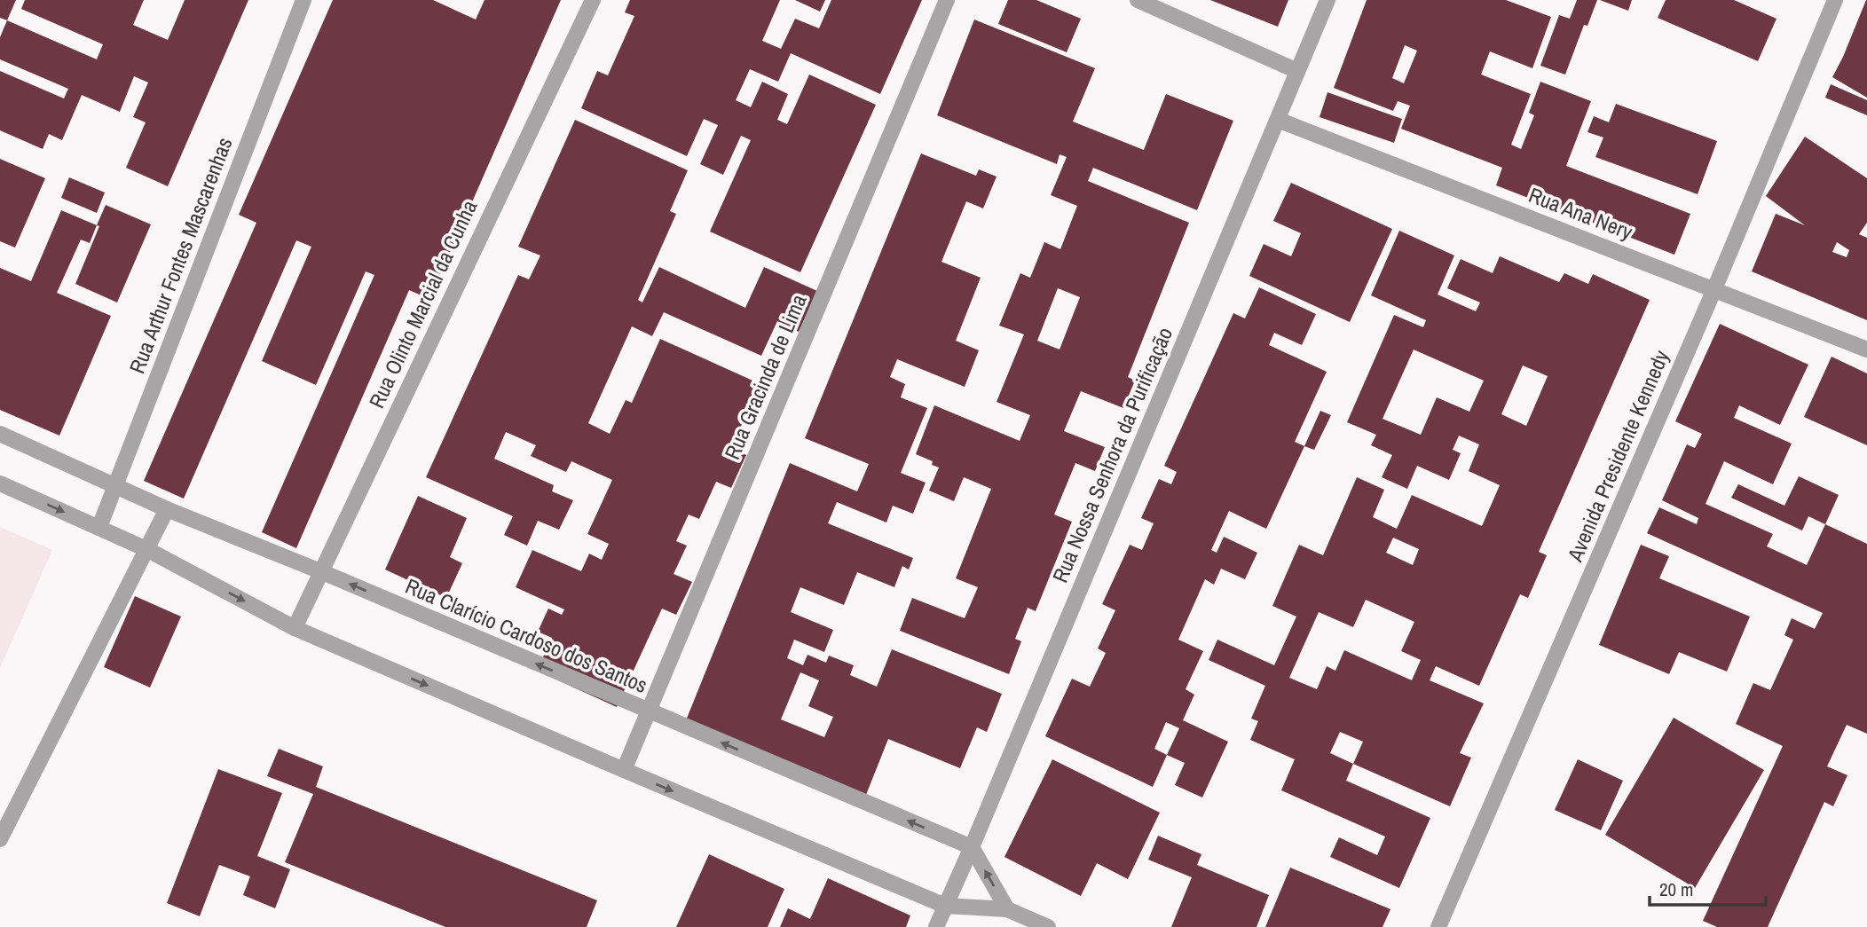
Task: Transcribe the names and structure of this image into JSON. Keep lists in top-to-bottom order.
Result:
{
  "streets": {
    "street": [
      "Rua Ana Nery",
      "Rua Arthur Fontes Mascarenhas",
      "Rua Olinto Marcial da Cunha",
      "Rua Gracinda de Lima",
      "Rua Nossa Senhora da Purificação",
      "Avenida Presidente Kennedy",
      "Rua Clarício Cardoso dos Santos"
    ]
  },
  "crossings": [
    ["Rua Ana Nery", "Rua Nossa Senhora da Purificação"],
    ["Rua Ana Nery", "Avenida Presidente Kennedy"],
    ["Rua Arthur Fontes Mascarenhas", "Rua Clarício Cardoso dos Santos"],
    ["Rua Olinto Marcial da Cunha", "Rua Clarício Cardoso dos Santos"],
    ["Rua Gracinda de Lima", "Rua Clarício Cardoso dos Santos"],
    ["Rua Nossa Senhora da Purificação", "Rua Clarício Cardoso dos Santos"]
  ],
  "scale_bar": "20 m"
}
